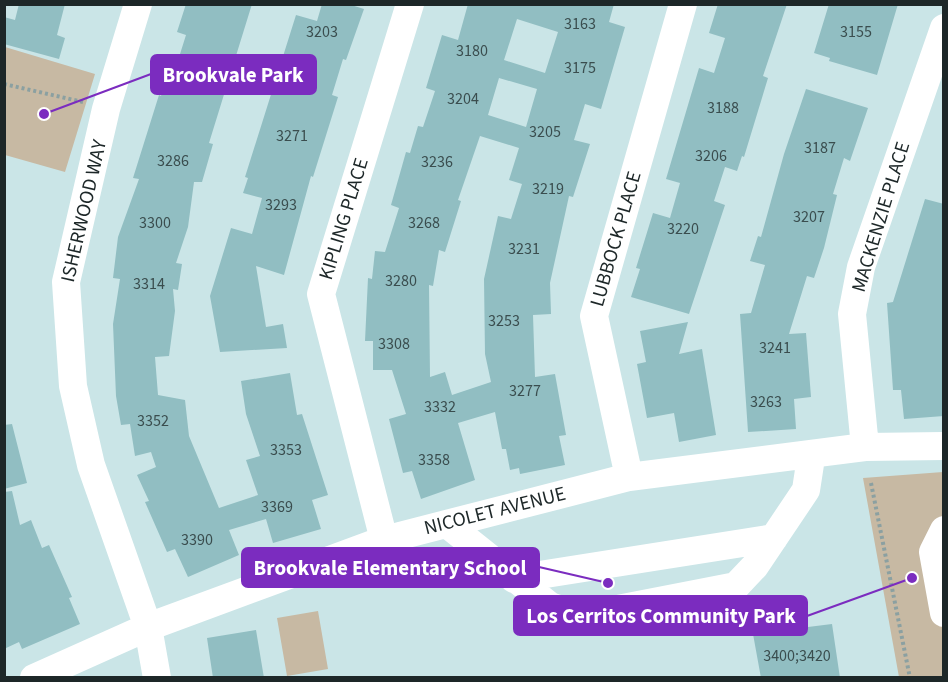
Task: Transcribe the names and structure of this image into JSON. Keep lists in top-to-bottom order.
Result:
{
  "streets": {
    "street": [
      "ISHERWOOD WAY",
      "MACKENZIE PLACE",
      "KIPLING PLACE",
      "LUBBOCK PLACE",
      "NICOLET AVENUE"
    ]
  },
  "crossings": [
    ["ISHERWOOD WAY", "NICOLET AVENUE"],
    ["MACKENZIE PLACE", "NICOLET AVENUE"],
    ["KIPLING PLACE", "NICOLET AVENUE"],
    ["LUBBOCK PLACE", "NICOLET AVENUE"]
  ],
  "places": ["Brookvale Park", "Los Cerritos Community Park", "Brookvale Elementary School"],
  "house_numbers": [
    "3163",
    "3203",
    "3155",
    "3180",
    "3175",
    "3204",
    "3188",
    "3205",
    "3271",
    "3187",
    "3206",
    "3286",
    "3236",
    "3219",
    "3293",
    "3207",
    "3300",
    "3268",
    "3220",
    "3231",
    "3280",
    "3314",
    "3253",
    "3308",
    "3241",
    "3277",
    "3263",
    "3332",
    "3352",
    "3353",
    "3358",
    "3369",
    "3390",
    "3400;3420"
  ]
}
